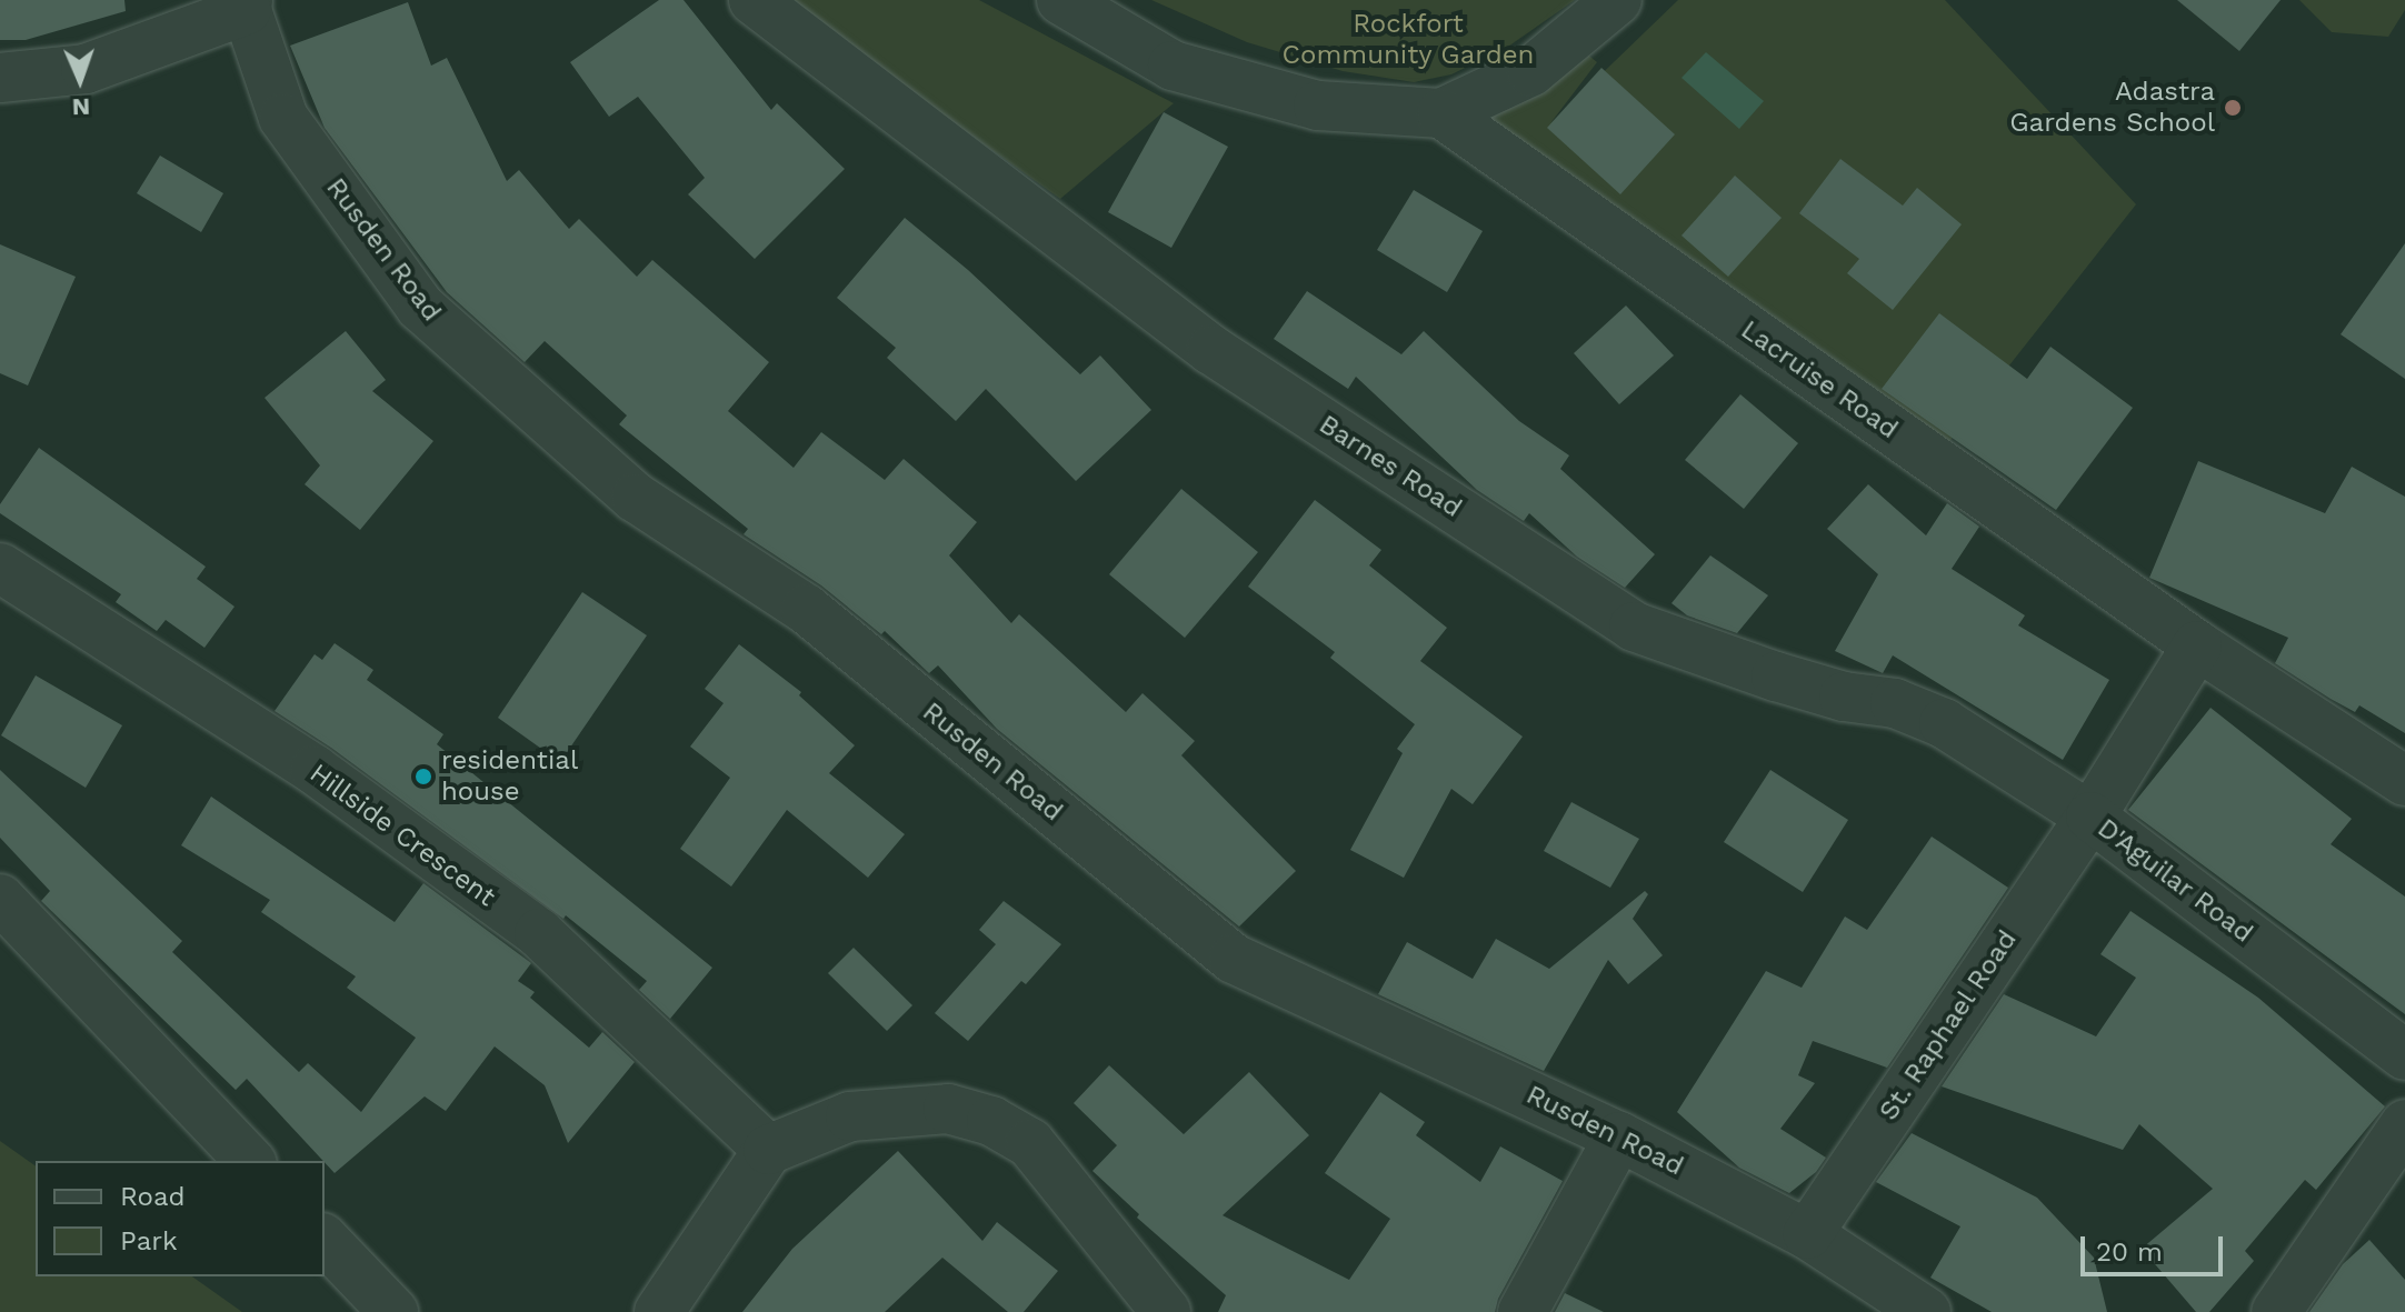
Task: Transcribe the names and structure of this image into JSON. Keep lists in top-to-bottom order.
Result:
{
  "streets": {
    "street": [
      "Rusden Road",
      "Lacruise Road",
      "Barnes Road",
      "Hillside Crescent",
      "D'Aguilar Road",
      "St. Raphael Road"
    ]
  },
  "crossings": [
    ["Rusden Road", "St. Raphael Road"],
    ["Lacruise Road", "D'Aguilar Road"],
    ["Barnes Road", "D'Aguilar Road"],
    ["Barnes Road", "St. Raphael Road"],
    ["D'Aguilar Road", "St. Raphael Road"]
  ],
  "parks": ["Rockfort Community Garden"],
  "places": ["Adastra Gardens School", "residential house"],
  "legend": ["Road", "Park"],
  "scale_bar": "20 m",
  "north": "bottom"
}
